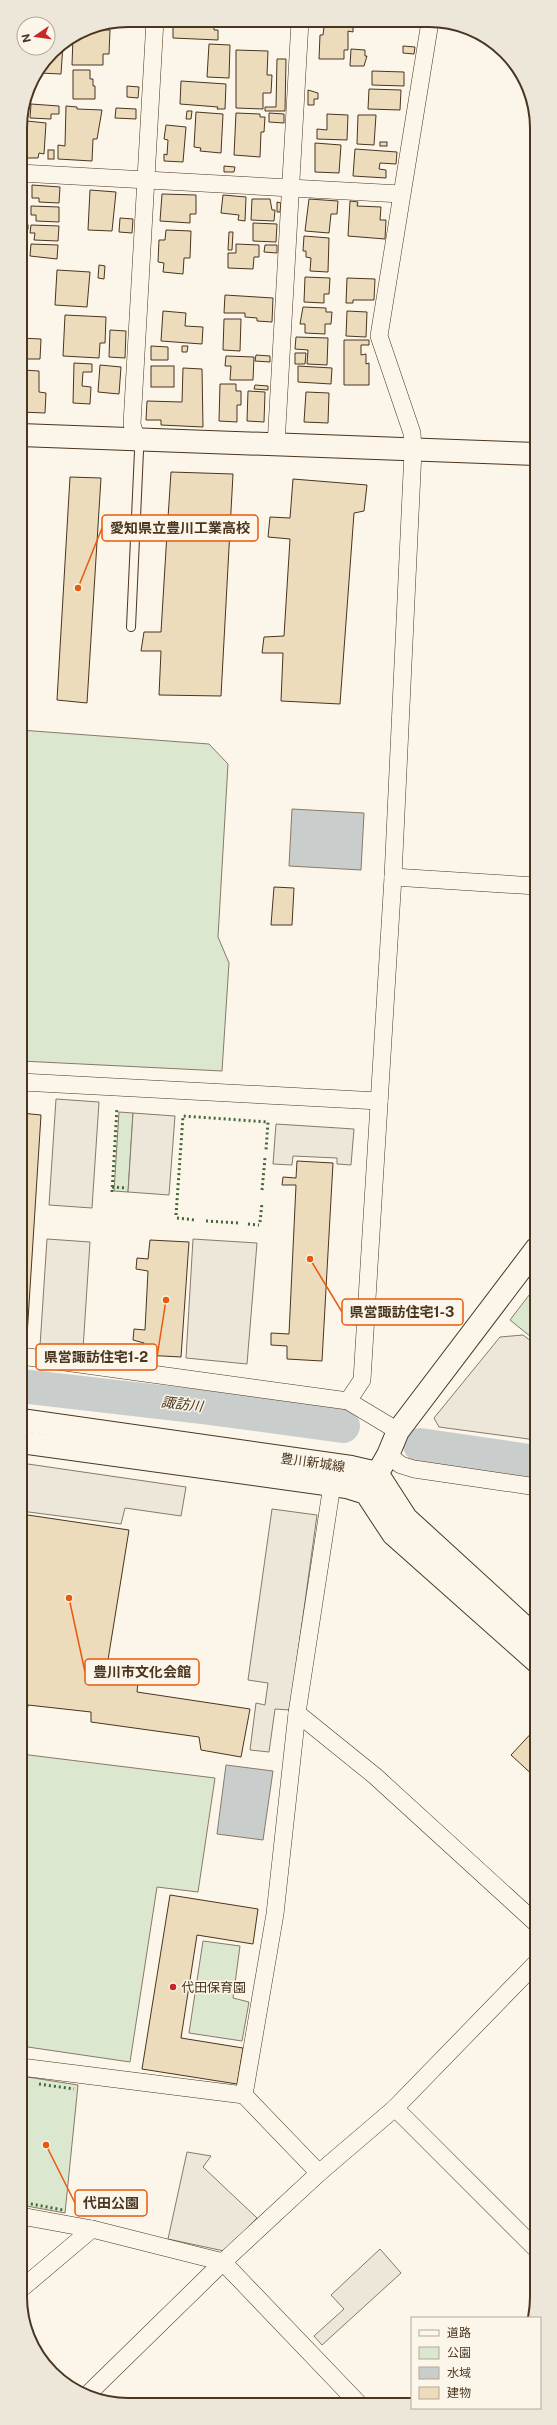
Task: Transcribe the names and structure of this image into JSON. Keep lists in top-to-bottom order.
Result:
{
  "streets": {
    "main road": ["豊川新城線"]
  },
  "water": ["諏訪川"],
  "places": [
    "愛知県立豊川工業高校",
    "県営諏訪住宅1-3",
    "県営諏訪住宅1-2",
    "豊川市文化会館",
    "代田保育園",
    "代田公園"
  ],
  "legend": [
    "道路",
    "公園",
    "水域",
    "建物"
  ],
  "north": "left"
}
